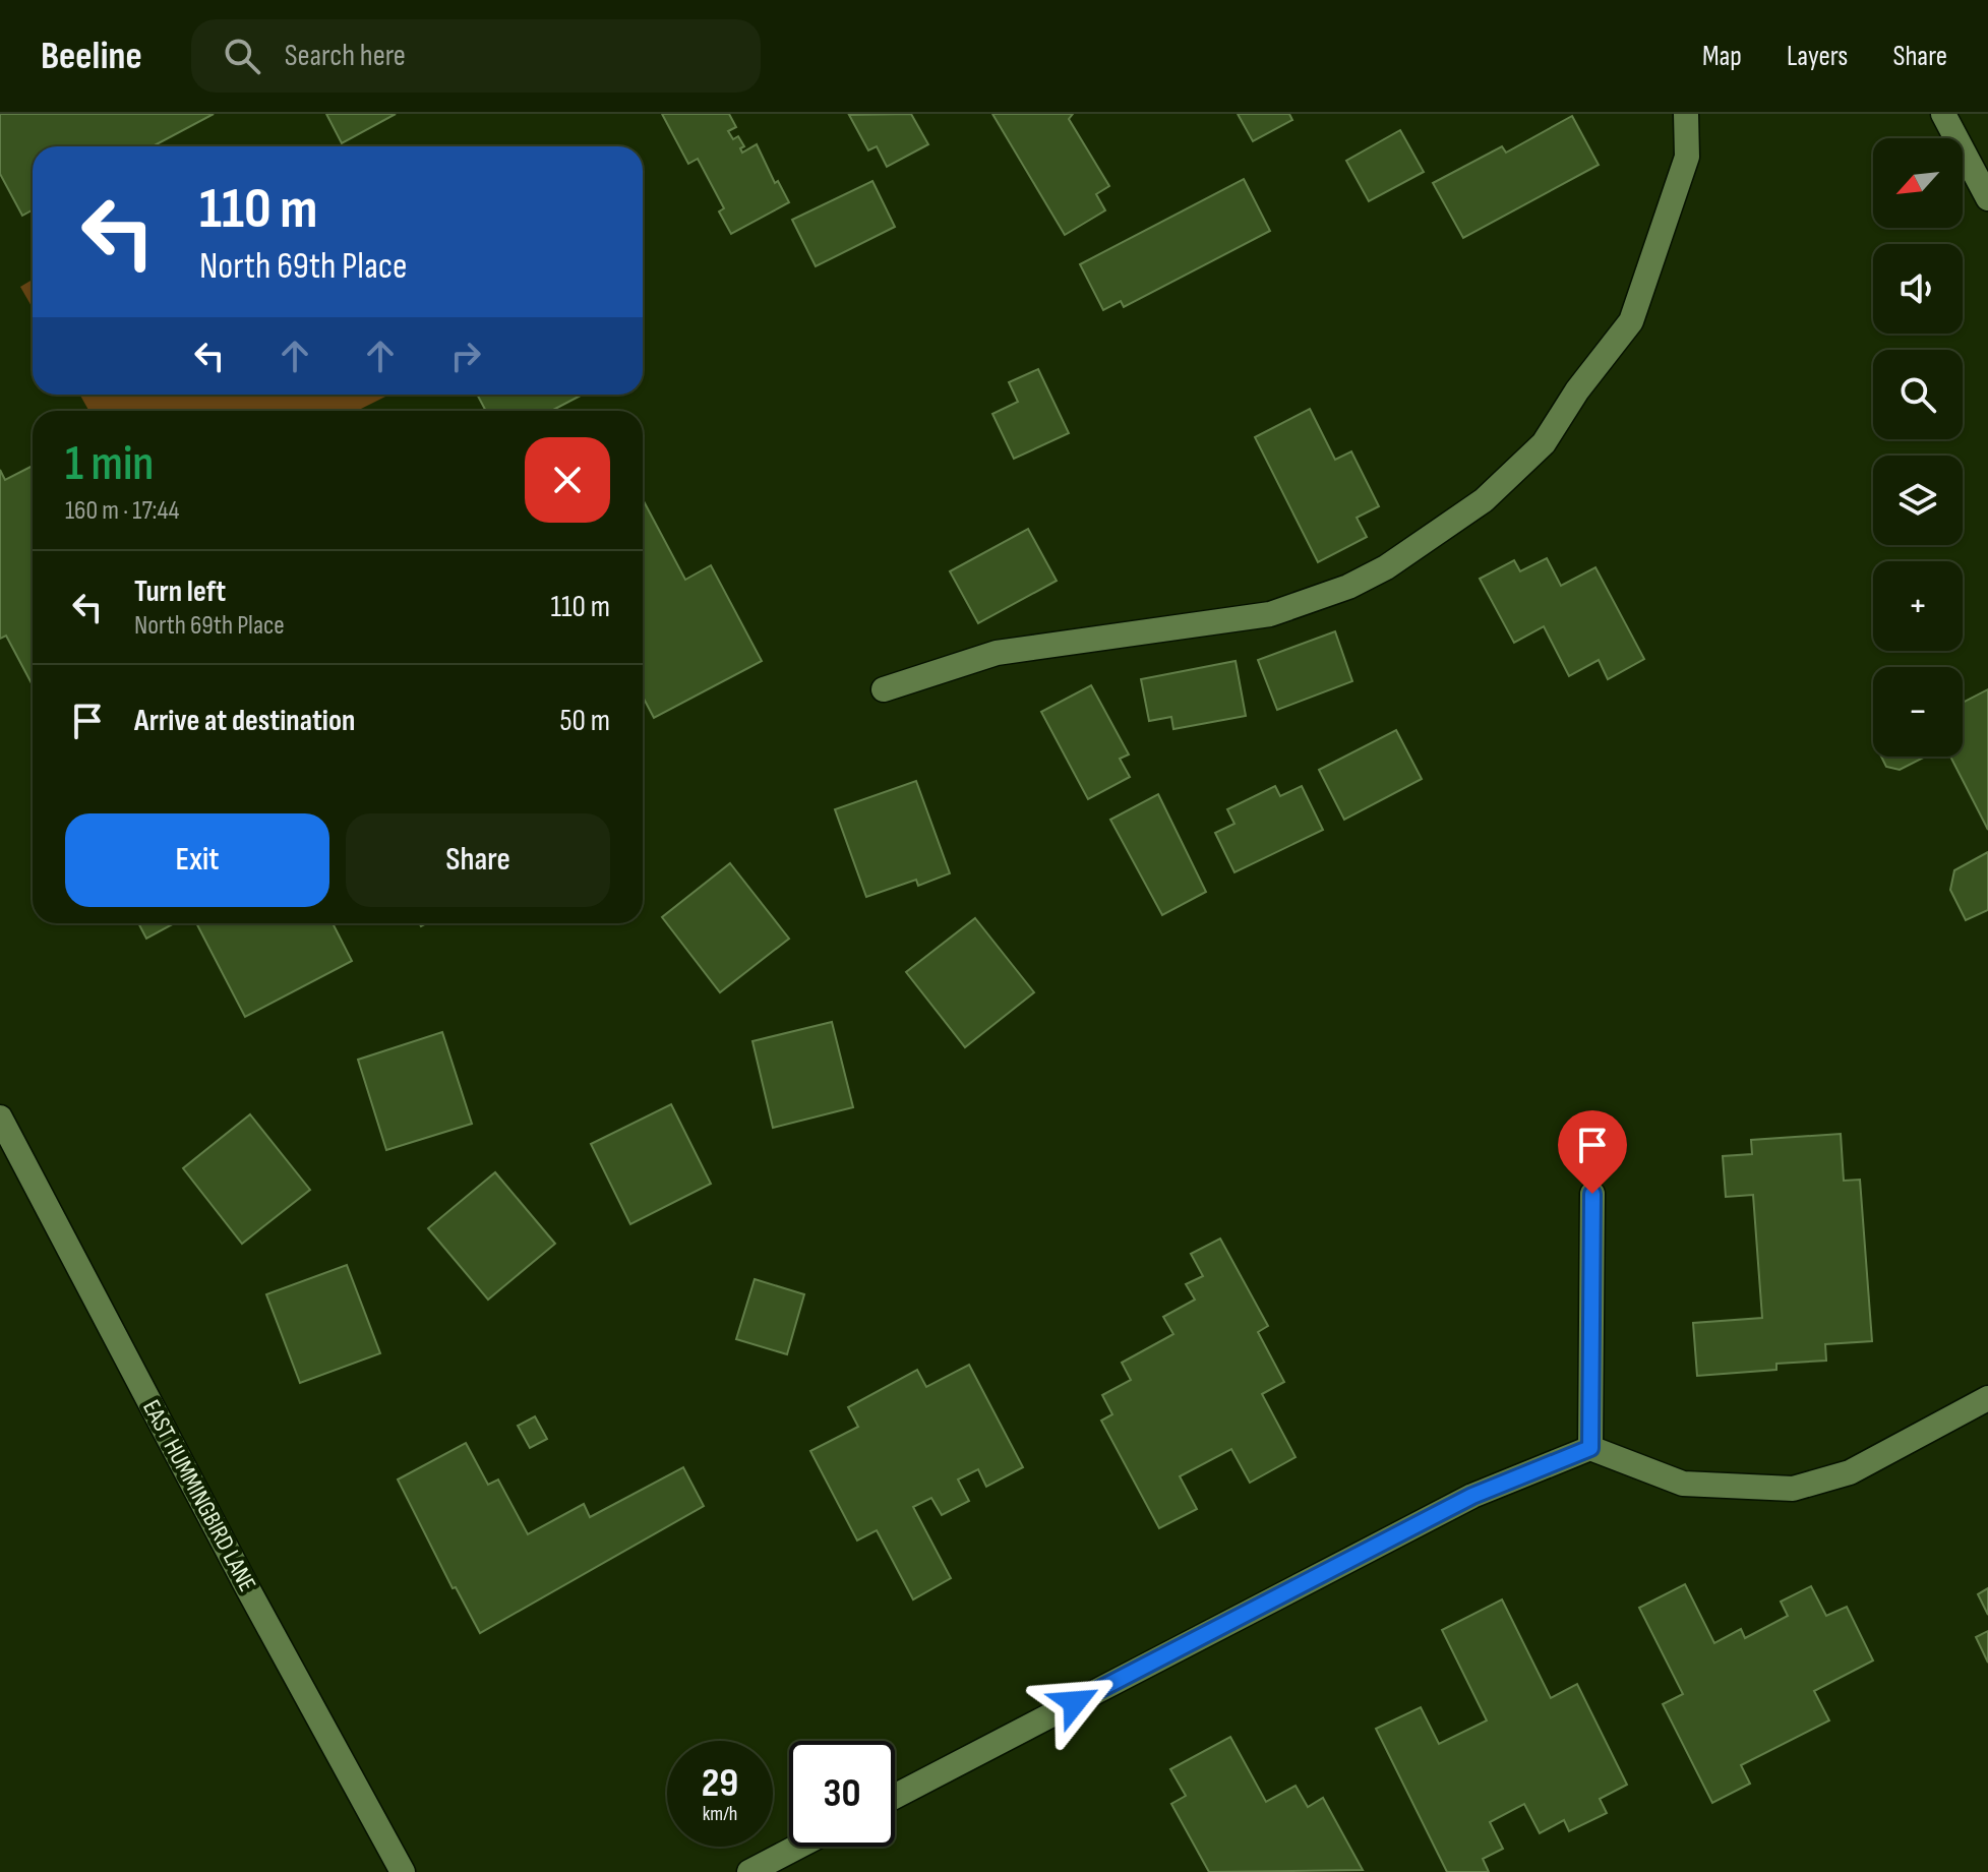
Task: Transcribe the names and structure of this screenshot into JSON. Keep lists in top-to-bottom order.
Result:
{
  "streets": {
    "street": ["EAST HUMMINGBIRD LANE"]
  },
  "north": "bottom left",
  "page": {
    "header": "Beeline",
    "search": "Search here",
    "nav": ["Map", "Layers", "Share"],
    "map_buttons": ["+", "−"],
    "turn": ["110 m", "North 69th Place"],
    "heading": ["1 min", "160 m · 17:44"],
    "list": [
      {
        "name": "Turn left",
        "note": "North 69th Place",
        "value": "110 m"
      },
      {
        "name": "Arrive at destination",
        "value": "50 m"
      }
    ],
    "buttons": ["Exit", "Share"],
    "speed": "29 km/h",
    "limit": "30"
  }
}
